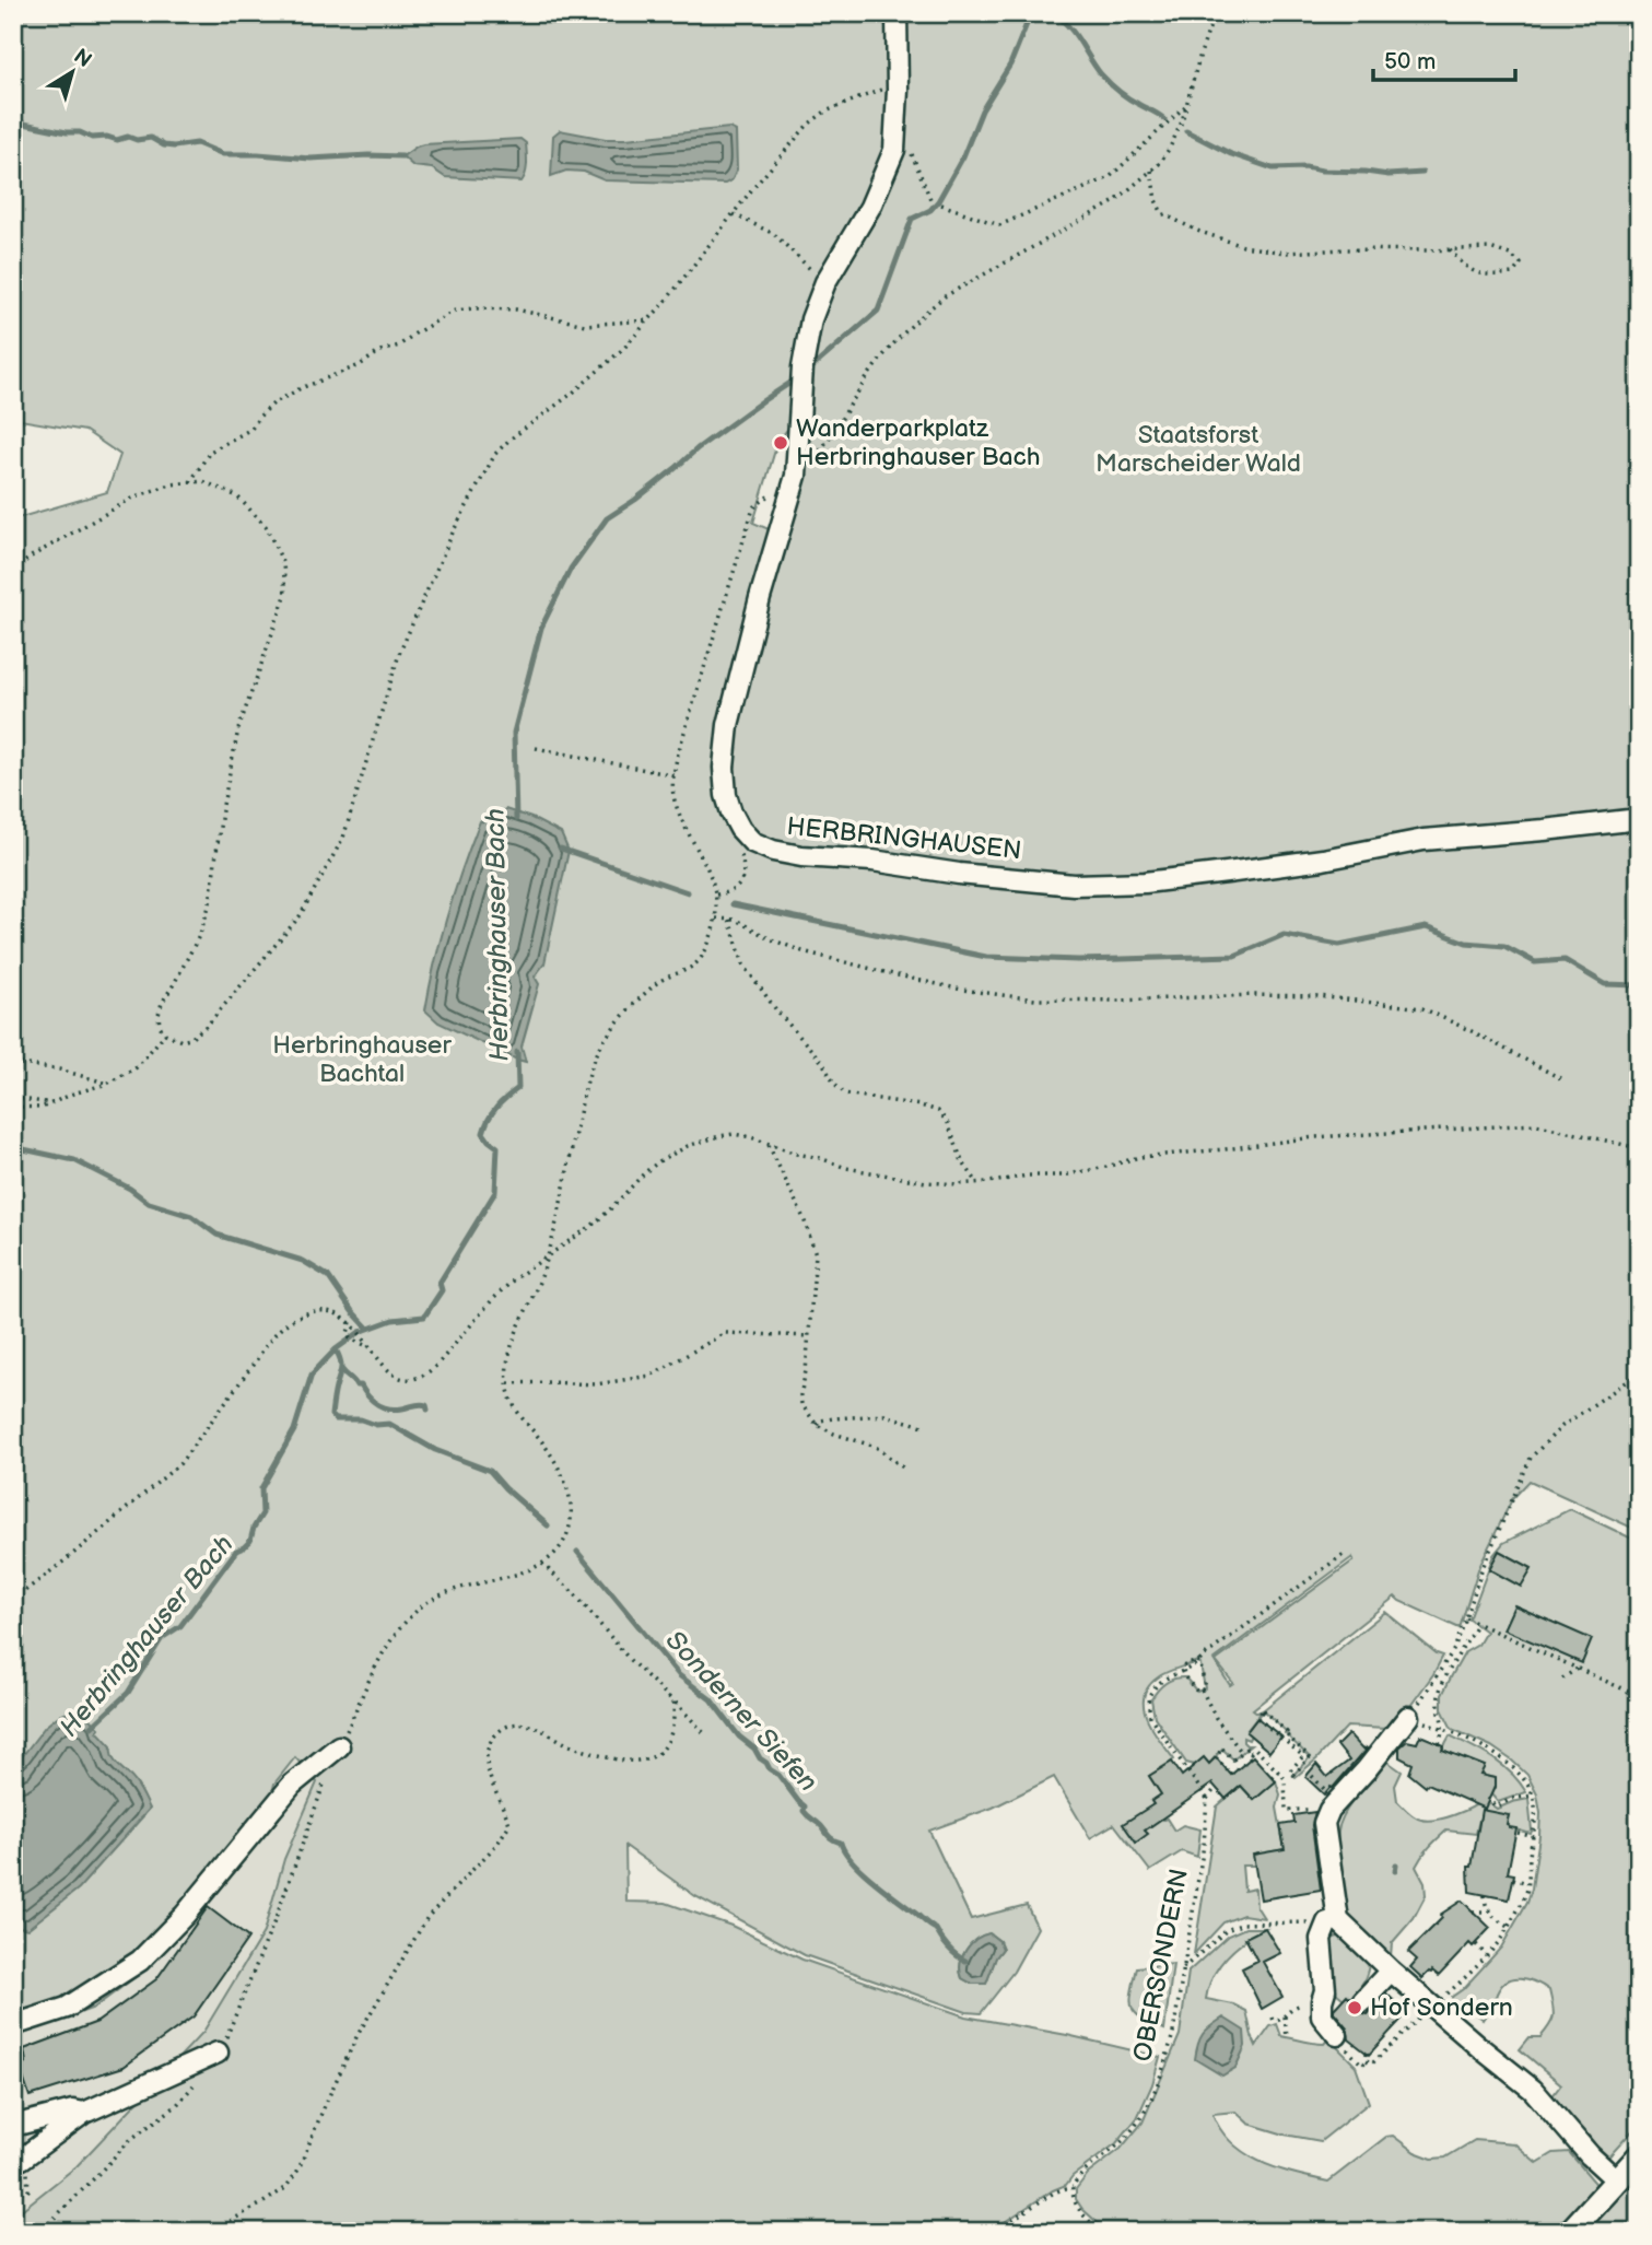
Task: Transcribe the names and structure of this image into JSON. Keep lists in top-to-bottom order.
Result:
{
  "streets": {
    "street": ["HERBRINGHAUSEN"],
    "path": ["OBERSONDERN"]
  },
  "water": ["Herbringhauser Bach", "Sonderner Siefen"],
  "parks": ["Staatsforst Marscheider Wald", "Herbringhauser Bachtal"],
  "places": ["Wanderparkplatz Herbringhauser Bach", "Hof Sondern"],
  "scale_bar": "50 m",
  "north": "top right"
}
